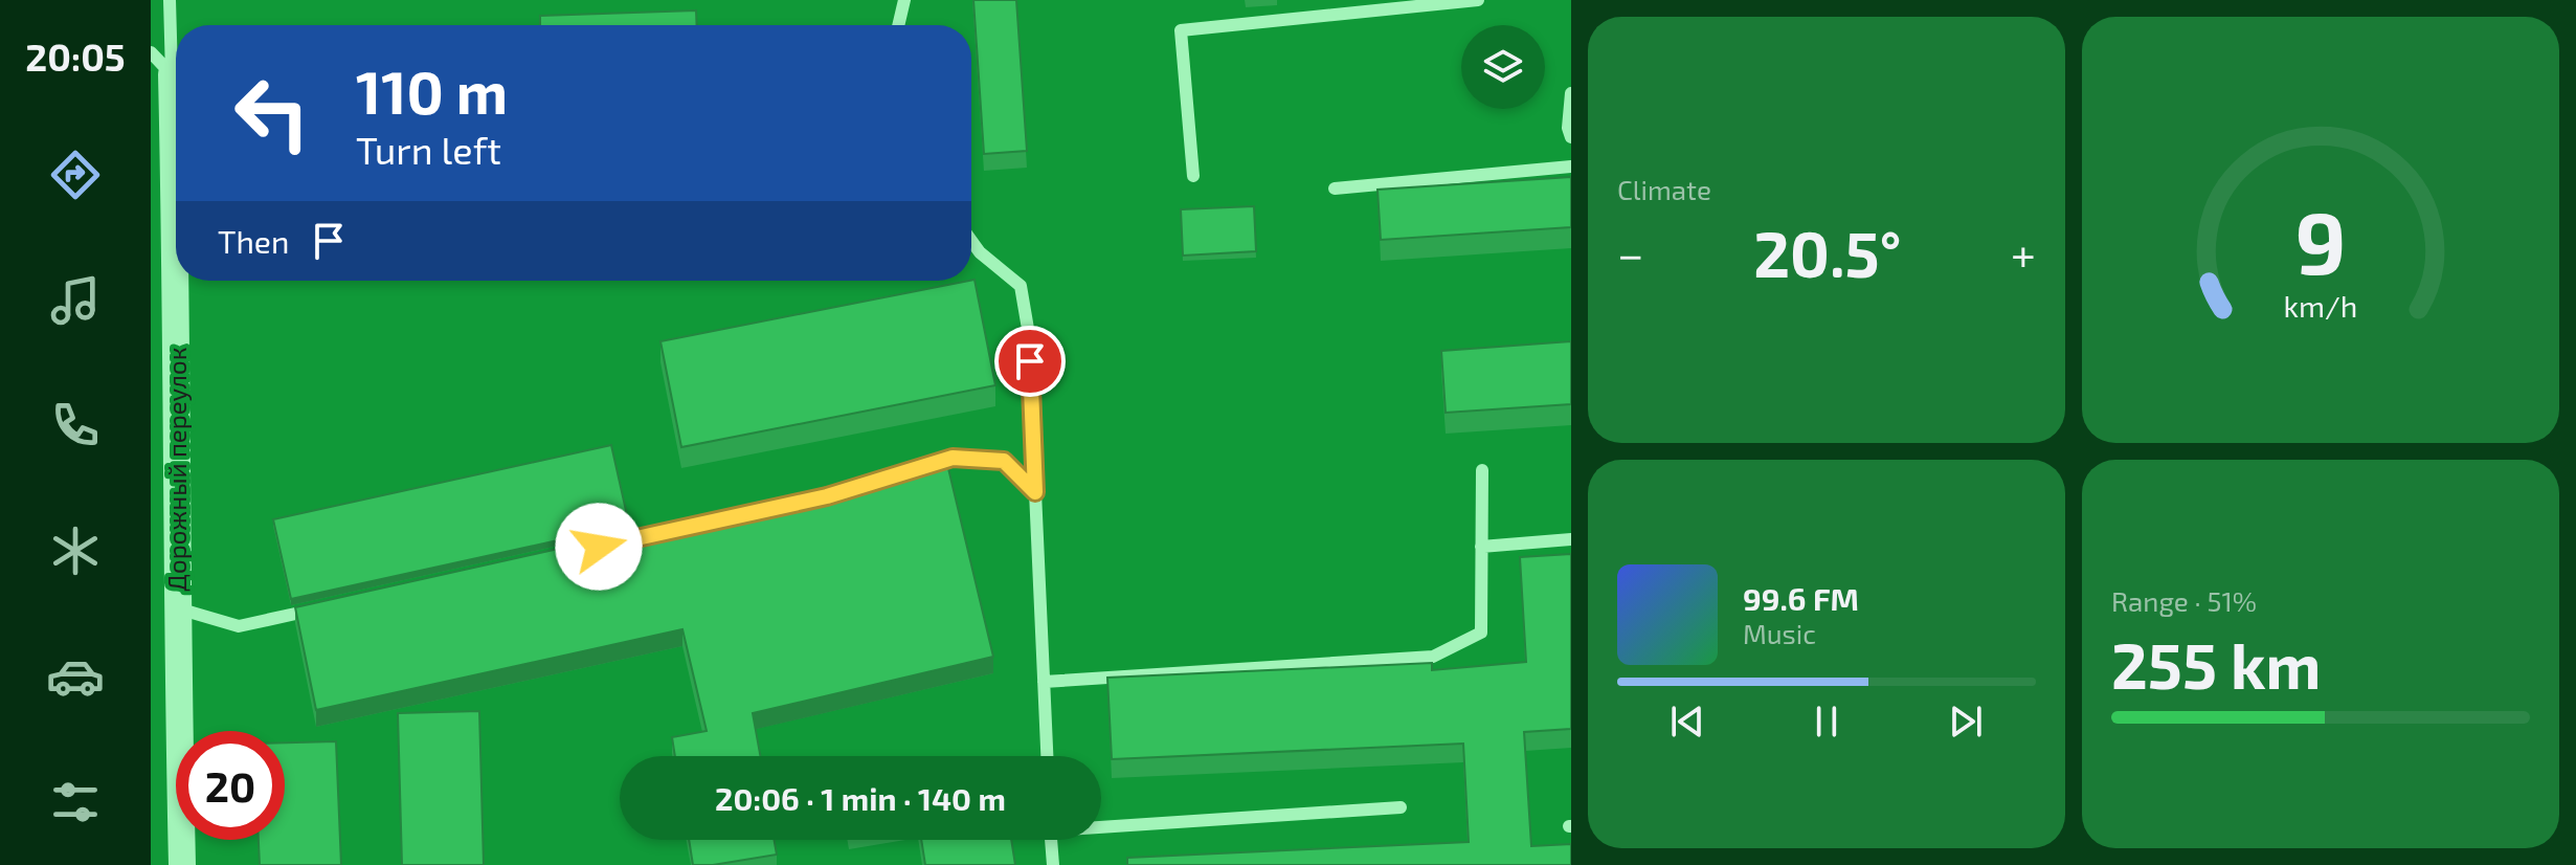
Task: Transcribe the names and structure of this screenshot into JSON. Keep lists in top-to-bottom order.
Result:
{
  "streets": {
    "street": ["Дорожный переулок"]
  },
  "page": {
    "tabs": "20:05",
    "tile": [
      "Climate",
      ["Range · 51%", "255 km"]
    ],
    "turn": ["110 m", "Turn left"],
    "then": "Then",
    "heat": ["−", "20.5°", "+"],
    "song": ["99.6 FM", "Music"],
    "limit": "20",
    "trip": "20:06 · 1 min · 140 m",
    "gauge": ["9", "km/h"]
  }
}
